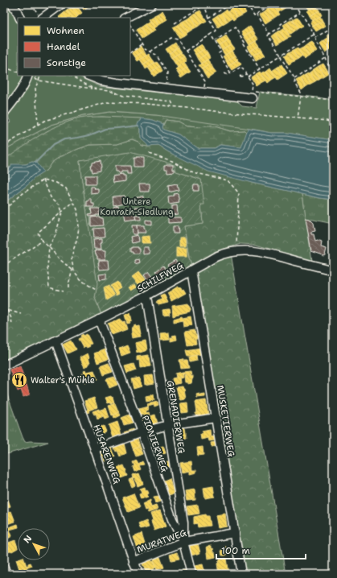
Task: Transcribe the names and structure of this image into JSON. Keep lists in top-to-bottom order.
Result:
{
  "streets": {
    "street": [
      "SCHILFWEG",
      "GRENADIERWEG",
      "MUSKETIERWEG",
      "PIONIERWEG",
      "HUSARENWEG",
      "MURATWEG"
    ]
  },
  "crossings": [
    ["SCHILFWEG", "GRENADIERWEG"],
    ["SCHILFWEG", "MUSKETIERWEG"],
    ["SCHILFWEG", "PIONIERWEG"],
    ["SCHILFWEG", "HUSARENWEG"],
    ["GRENADIERWEG", "PIONIERWEG"],
    ["GRENADIERWEG", "MURATWEG"],
    ["MUSKETIERWEG", "MURATWEG"],
    ["PIONIERWEG", "MURATWEG"],
    ["HUSARENWEG", "MURATWEG"]
  ],
  "parks": ["Untere Konrath-Siedlung"],
  "places": {
    "restaurant": ["Walter's Mühle"]
  },
  "legend": ["Wohnen", "Handel", "Sonstige"],
  "scale_bar": "100 m",
  "north": "top left"
}
